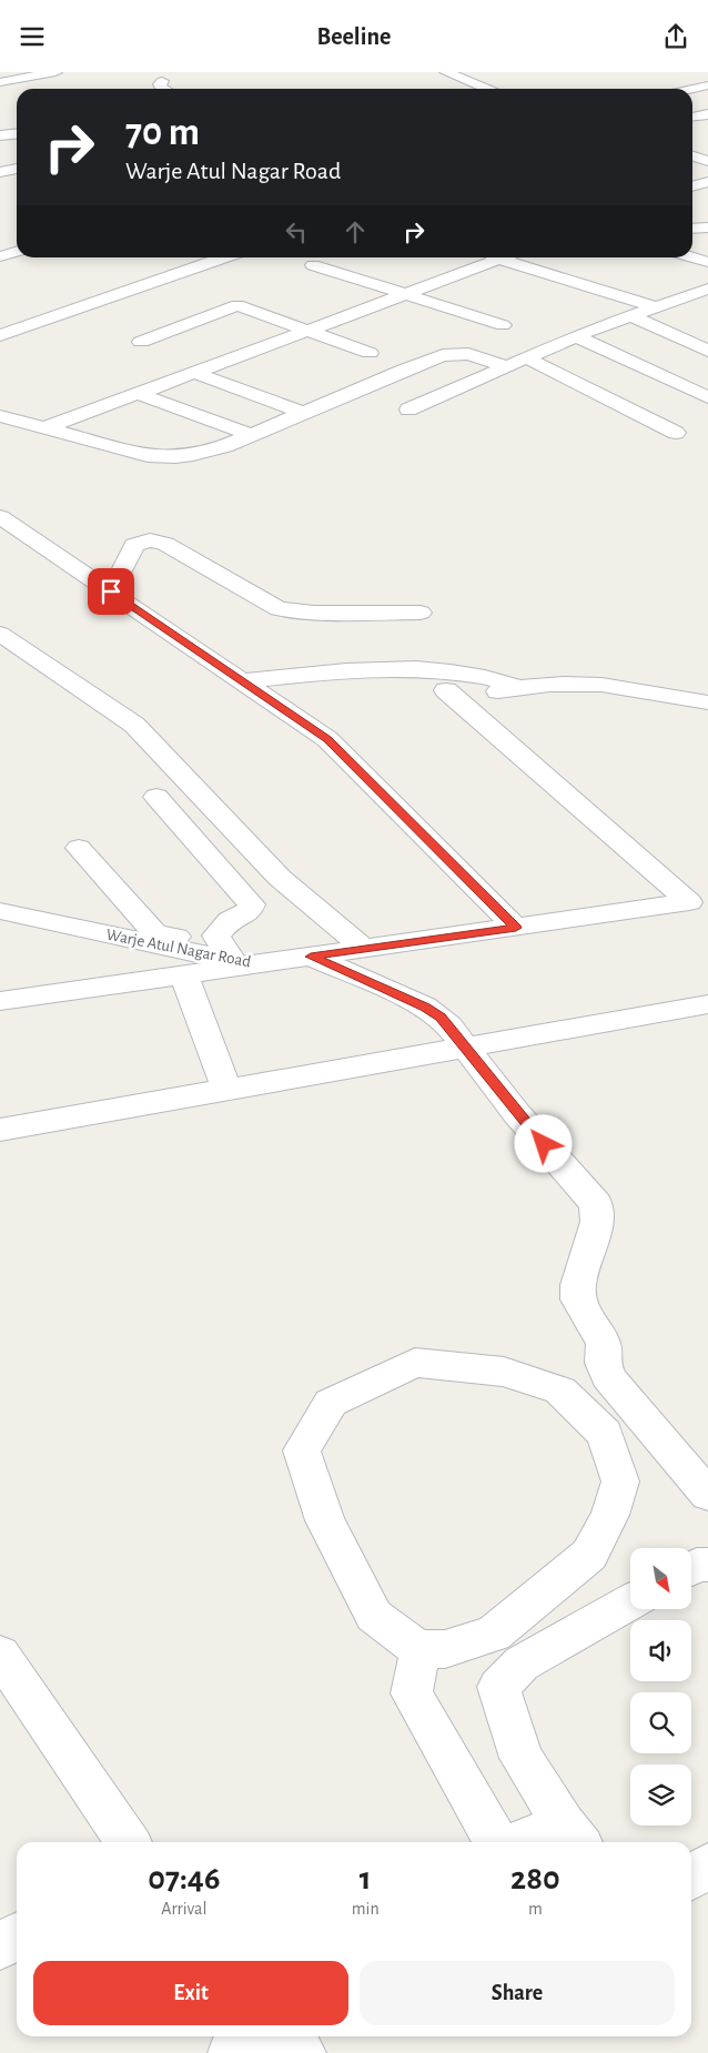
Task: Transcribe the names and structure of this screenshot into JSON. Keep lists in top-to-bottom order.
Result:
{
  "streets": {
    "street": ["Warje Atul Nagar Road"]
  },
  "north": "bottom right",
  "page": {
    "header": "Beeline",
    "turn": ["70 m", "Warje Atul Nagar Road"],
    "eta": [
      "07:46",
      "Arrival",
      "1",
      "min",
      "280",
      "m"
    ],
    "buttons": ["Exit", "Share"]
  }
}
